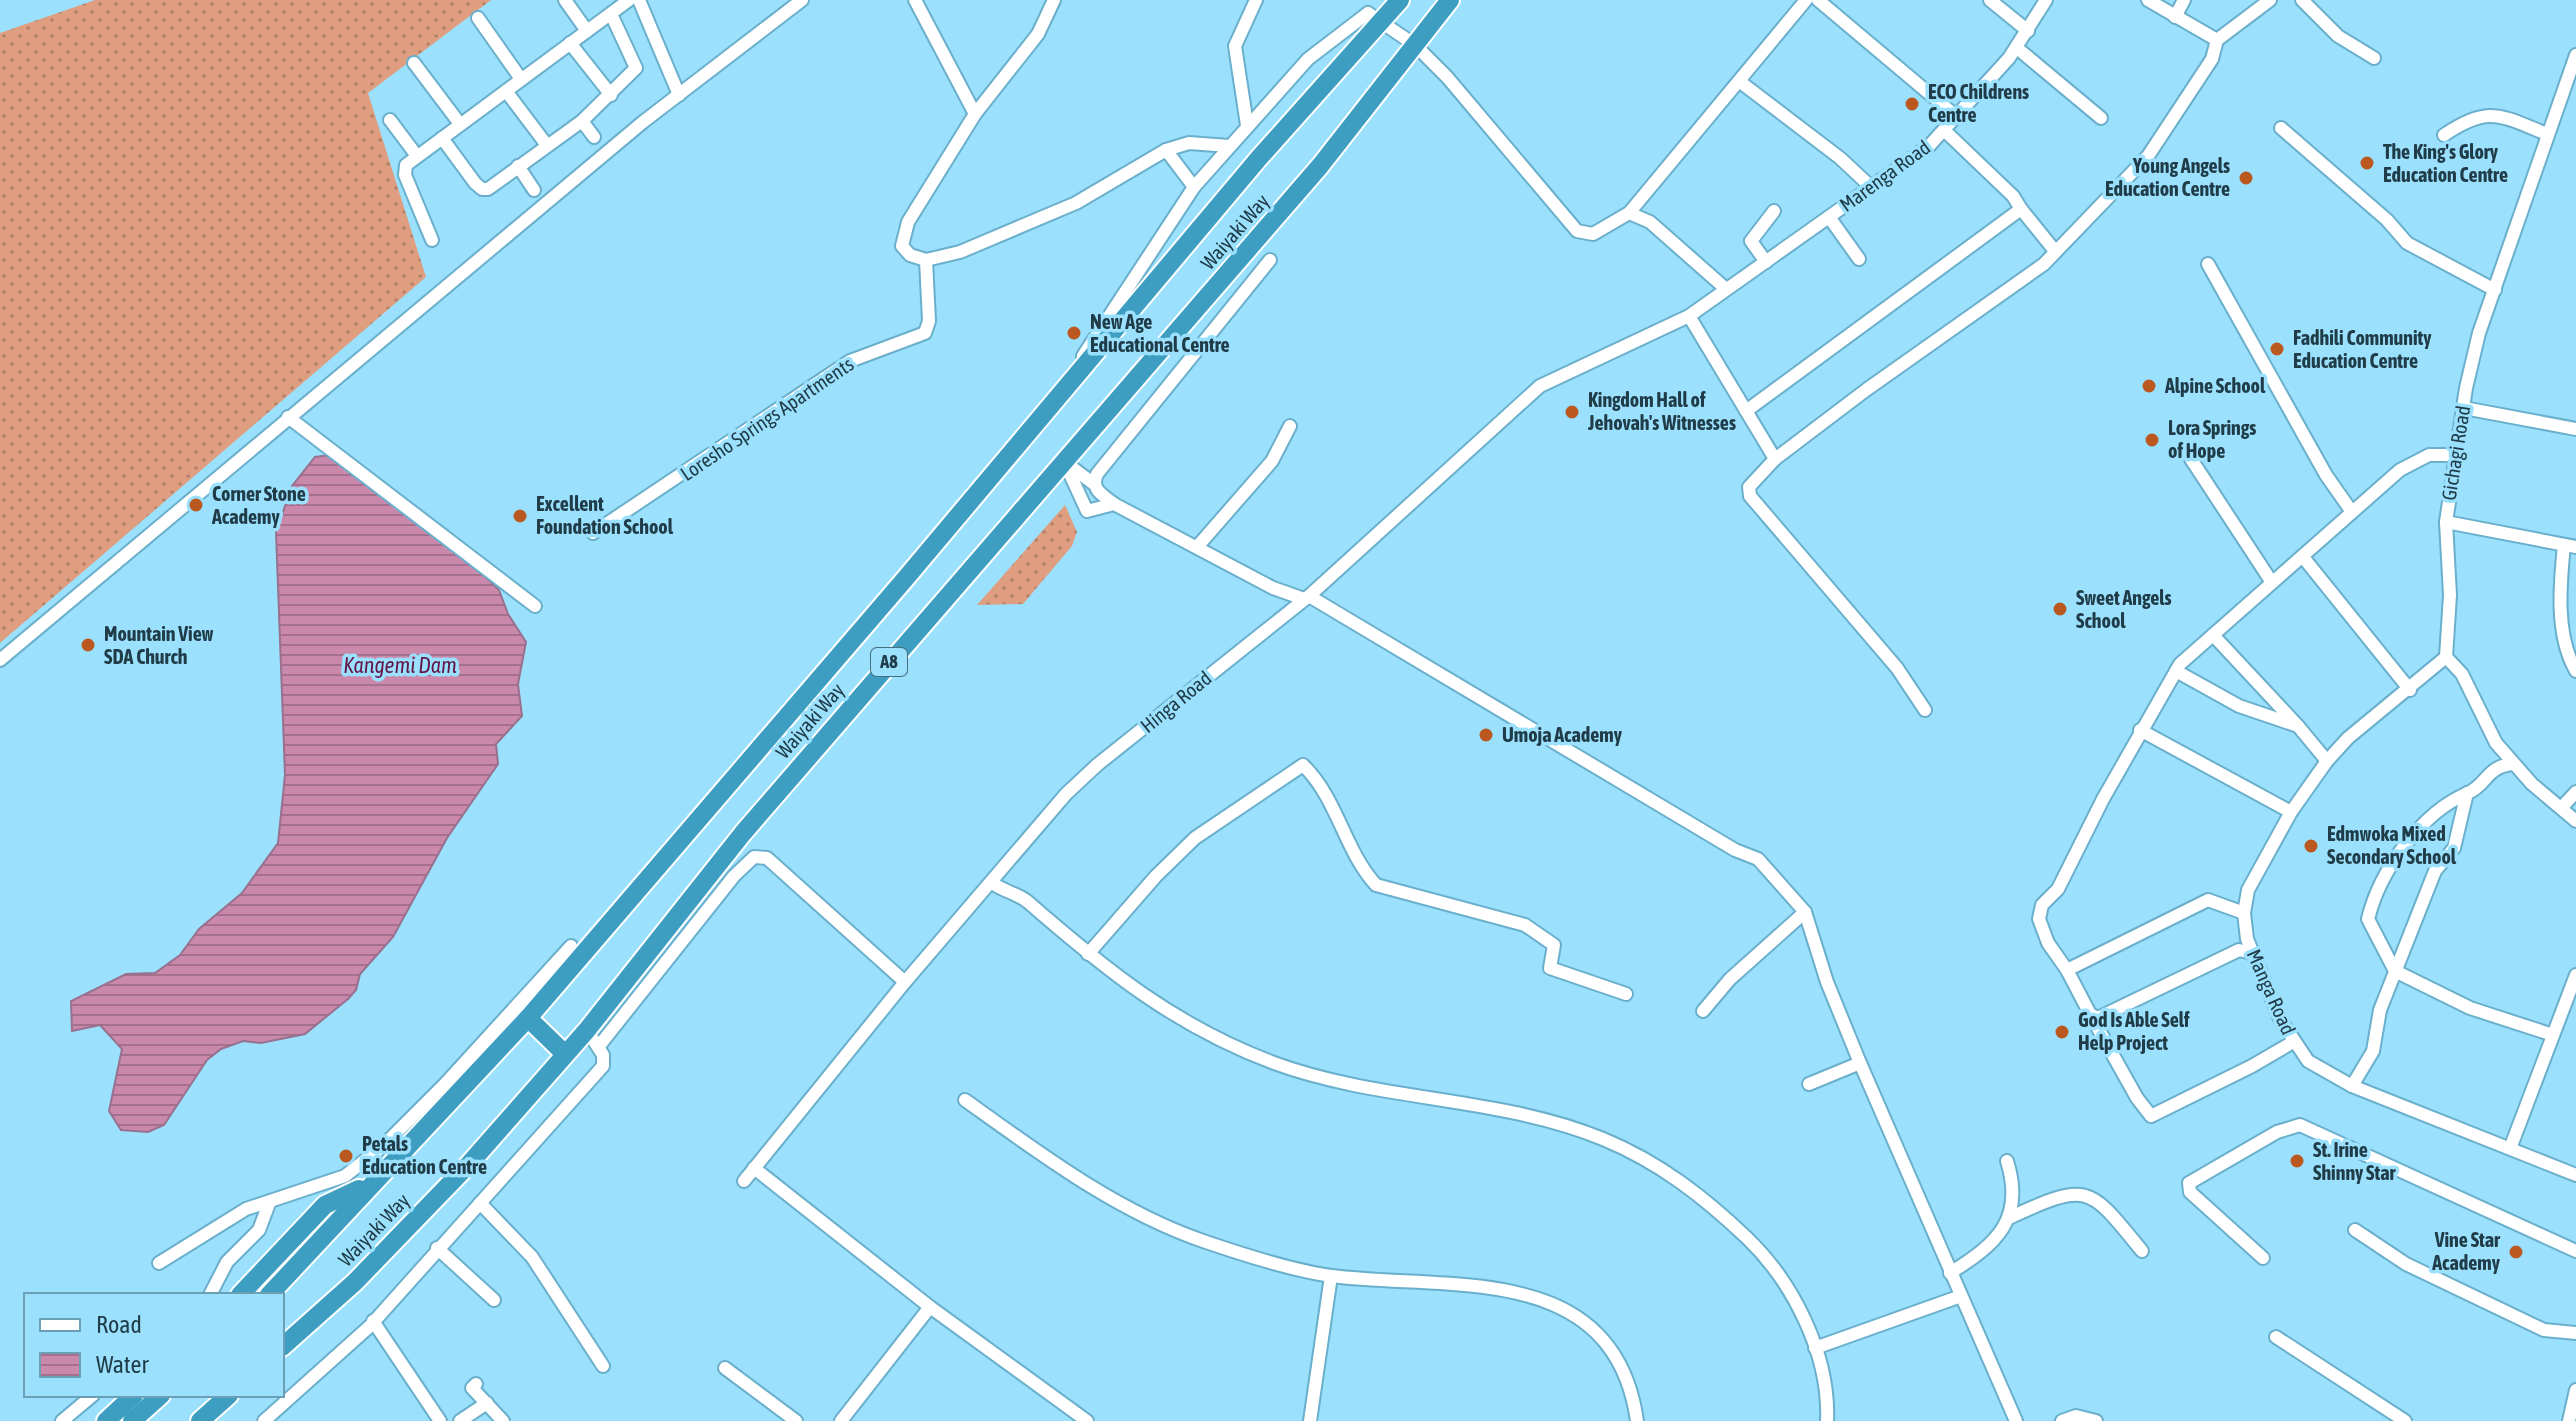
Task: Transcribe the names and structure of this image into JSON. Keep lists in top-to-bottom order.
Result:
{
  "streets": {
    "highway": ["Waiyaki Way", "A8"],
    "street": [
      "Marenga Road",
      "Loresho Springs Apartments",
      "Gichagi Road",
      "Hinga Road",
      "Manga Road"
    ]
  },
  "crossings": [
    ["Marenga Road", "Hinga Road"],
    ["Gichagi Road", "Manga Road"]
  ],
  "water": ["Kangemi Dam"],
  "places": [
    "ECO Childrens Centre",
    "The King's Glory Education Centre",
    "Young Angels Education Centre",
    "New Age Educational Centre",
    "Fadhili Community Education Centre",
    "Alpine School",
    "Kingdom Hall of Jehovah's Witnesses",
    "Lora Springs of Hope",
    "Corner Stone Academy",
    "Excellent Foundation School",
    "Sweet Angels School",
    "Mountain View SDA Church",
    "Umoja Academy",
    "Edmwoka Mixed Secondary School",
    "God Is Able Self Help Project",
    "Petals Education Centre",
    "St. Irine Shinny Star",
    "Vine Star Academy"
  ],
  "legend": ["Road", "Water"]
}
